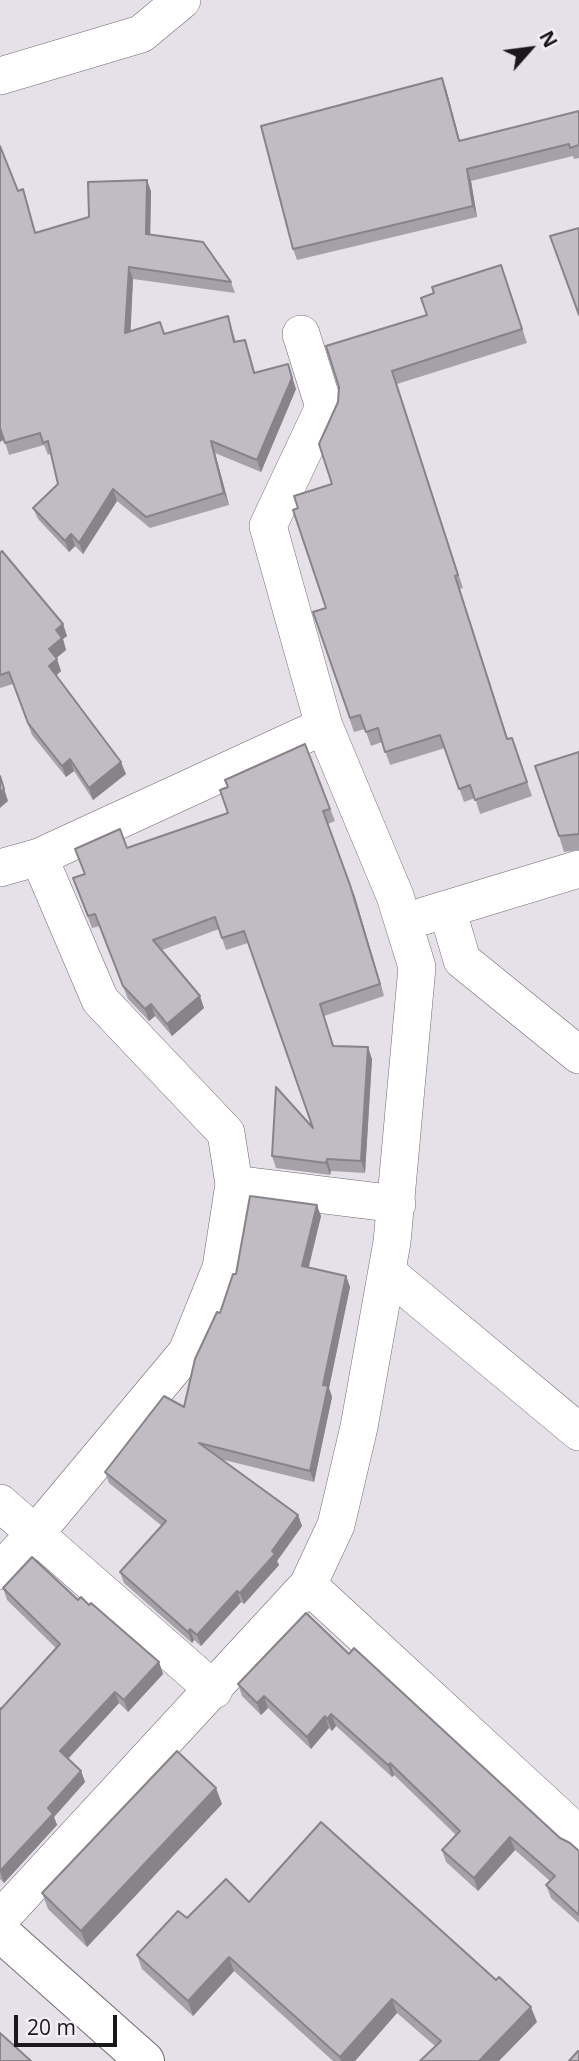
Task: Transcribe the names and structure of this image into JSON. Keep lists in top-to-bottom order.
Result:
{
  "scale_bar": "20 m",
  "north": "top right"
}
